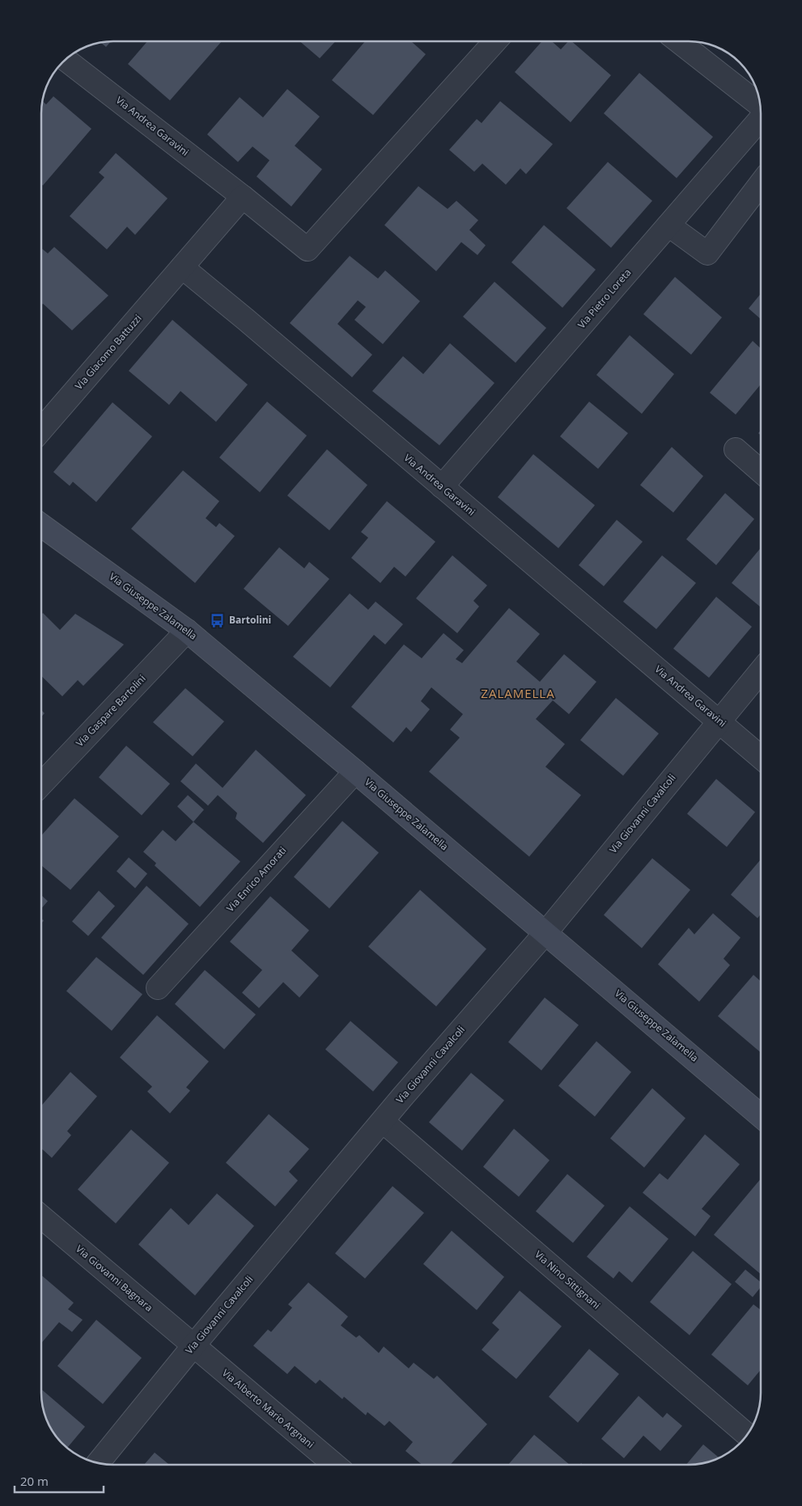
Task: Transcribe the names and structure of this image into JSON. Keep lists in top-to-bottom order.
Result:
{
  "streets": {
    "street": [
      "Via Andrea Garavini",
      "Via Pietro Loreta",
      "Via Giacomo Battuzzi",
      "Via Giuseppe Zalamella",
      "Via Gaspare Bartolini",
      "Via Giovanni Cavalcoli",
      "Via Enrico Amorati",
      "Via Giovanni Bagnara",
      "Via Nino Sittignani",
      "Via Alberto Mario Argnani"
    ]
  },
  "crossings": [
    ["Via Andrea Garavini", "Via Pietro Loreta"],
    ["Via Andrea Garavini", "Via Giacomo Battuzzi"],
    ["Via Andrea Garavini", "Via Giovanni Cavalcoli"],
    ["Via Giuseppe Zalamella", "Via Gaspare Bartolini"],
    ["Via Giuseppe Zalamella", "Via Giovanni Cavalcoli"],
    ["Via Giuseppe Zalamella", "Via Enrico Amorati"],
    ["Via Giovanni Cavalcoli", "Via Giovanni Bagnara"],
    ["Via Giovanni Cavalcoli", "Via Nino Sittignani"],
    ["Via Giovanni Cavalcoli", "Via Alberto Mario Argnani"],
    ["Via Giovanni Bagnara", "Via Alberto Mario Argnani"]
  ],
  "districts": ["ZALAMELLA"],
  "places": {
    "bus stop": ["Bartolini"]
  },
  "scale_bar": "20 m"
}
